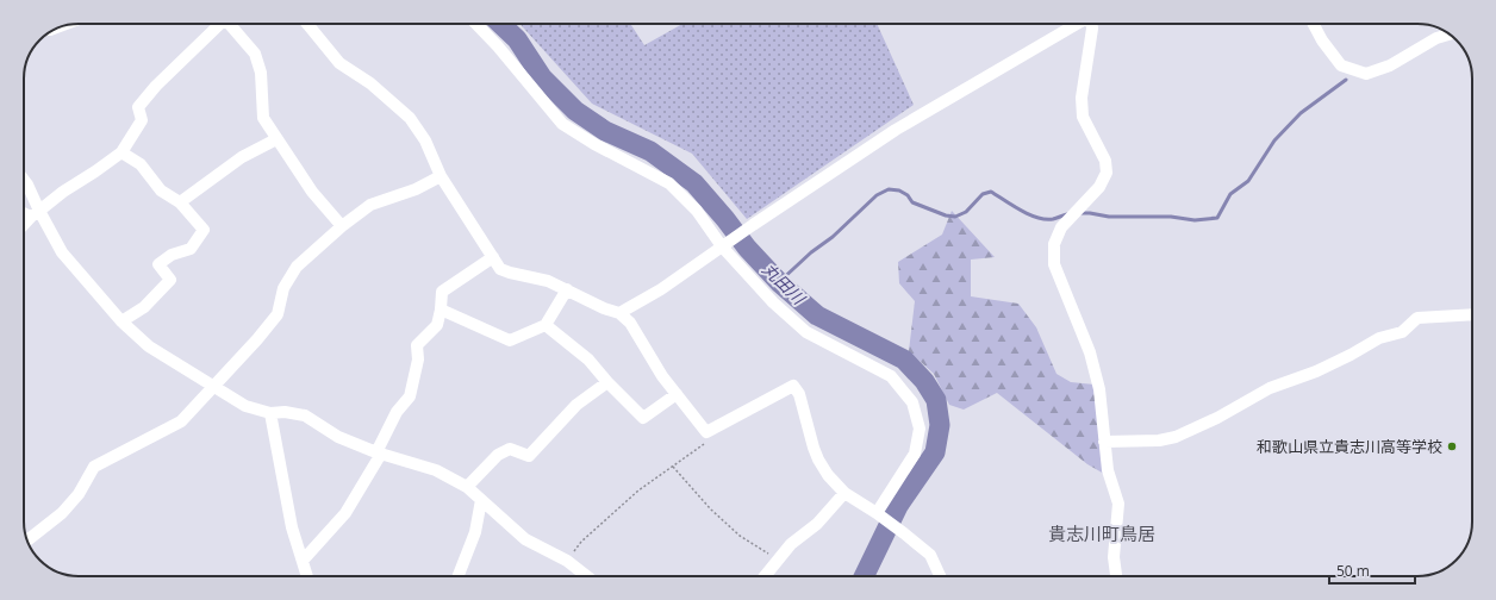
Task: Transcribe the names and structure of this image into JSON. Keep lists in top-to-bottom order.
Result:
{
  "districts": ["貴志川町鳥居"],
  "water": ["丸田川"],
  "places": ["和歌山県立貴志川高等学校"],
  "scale_bar": "50 m"
}
